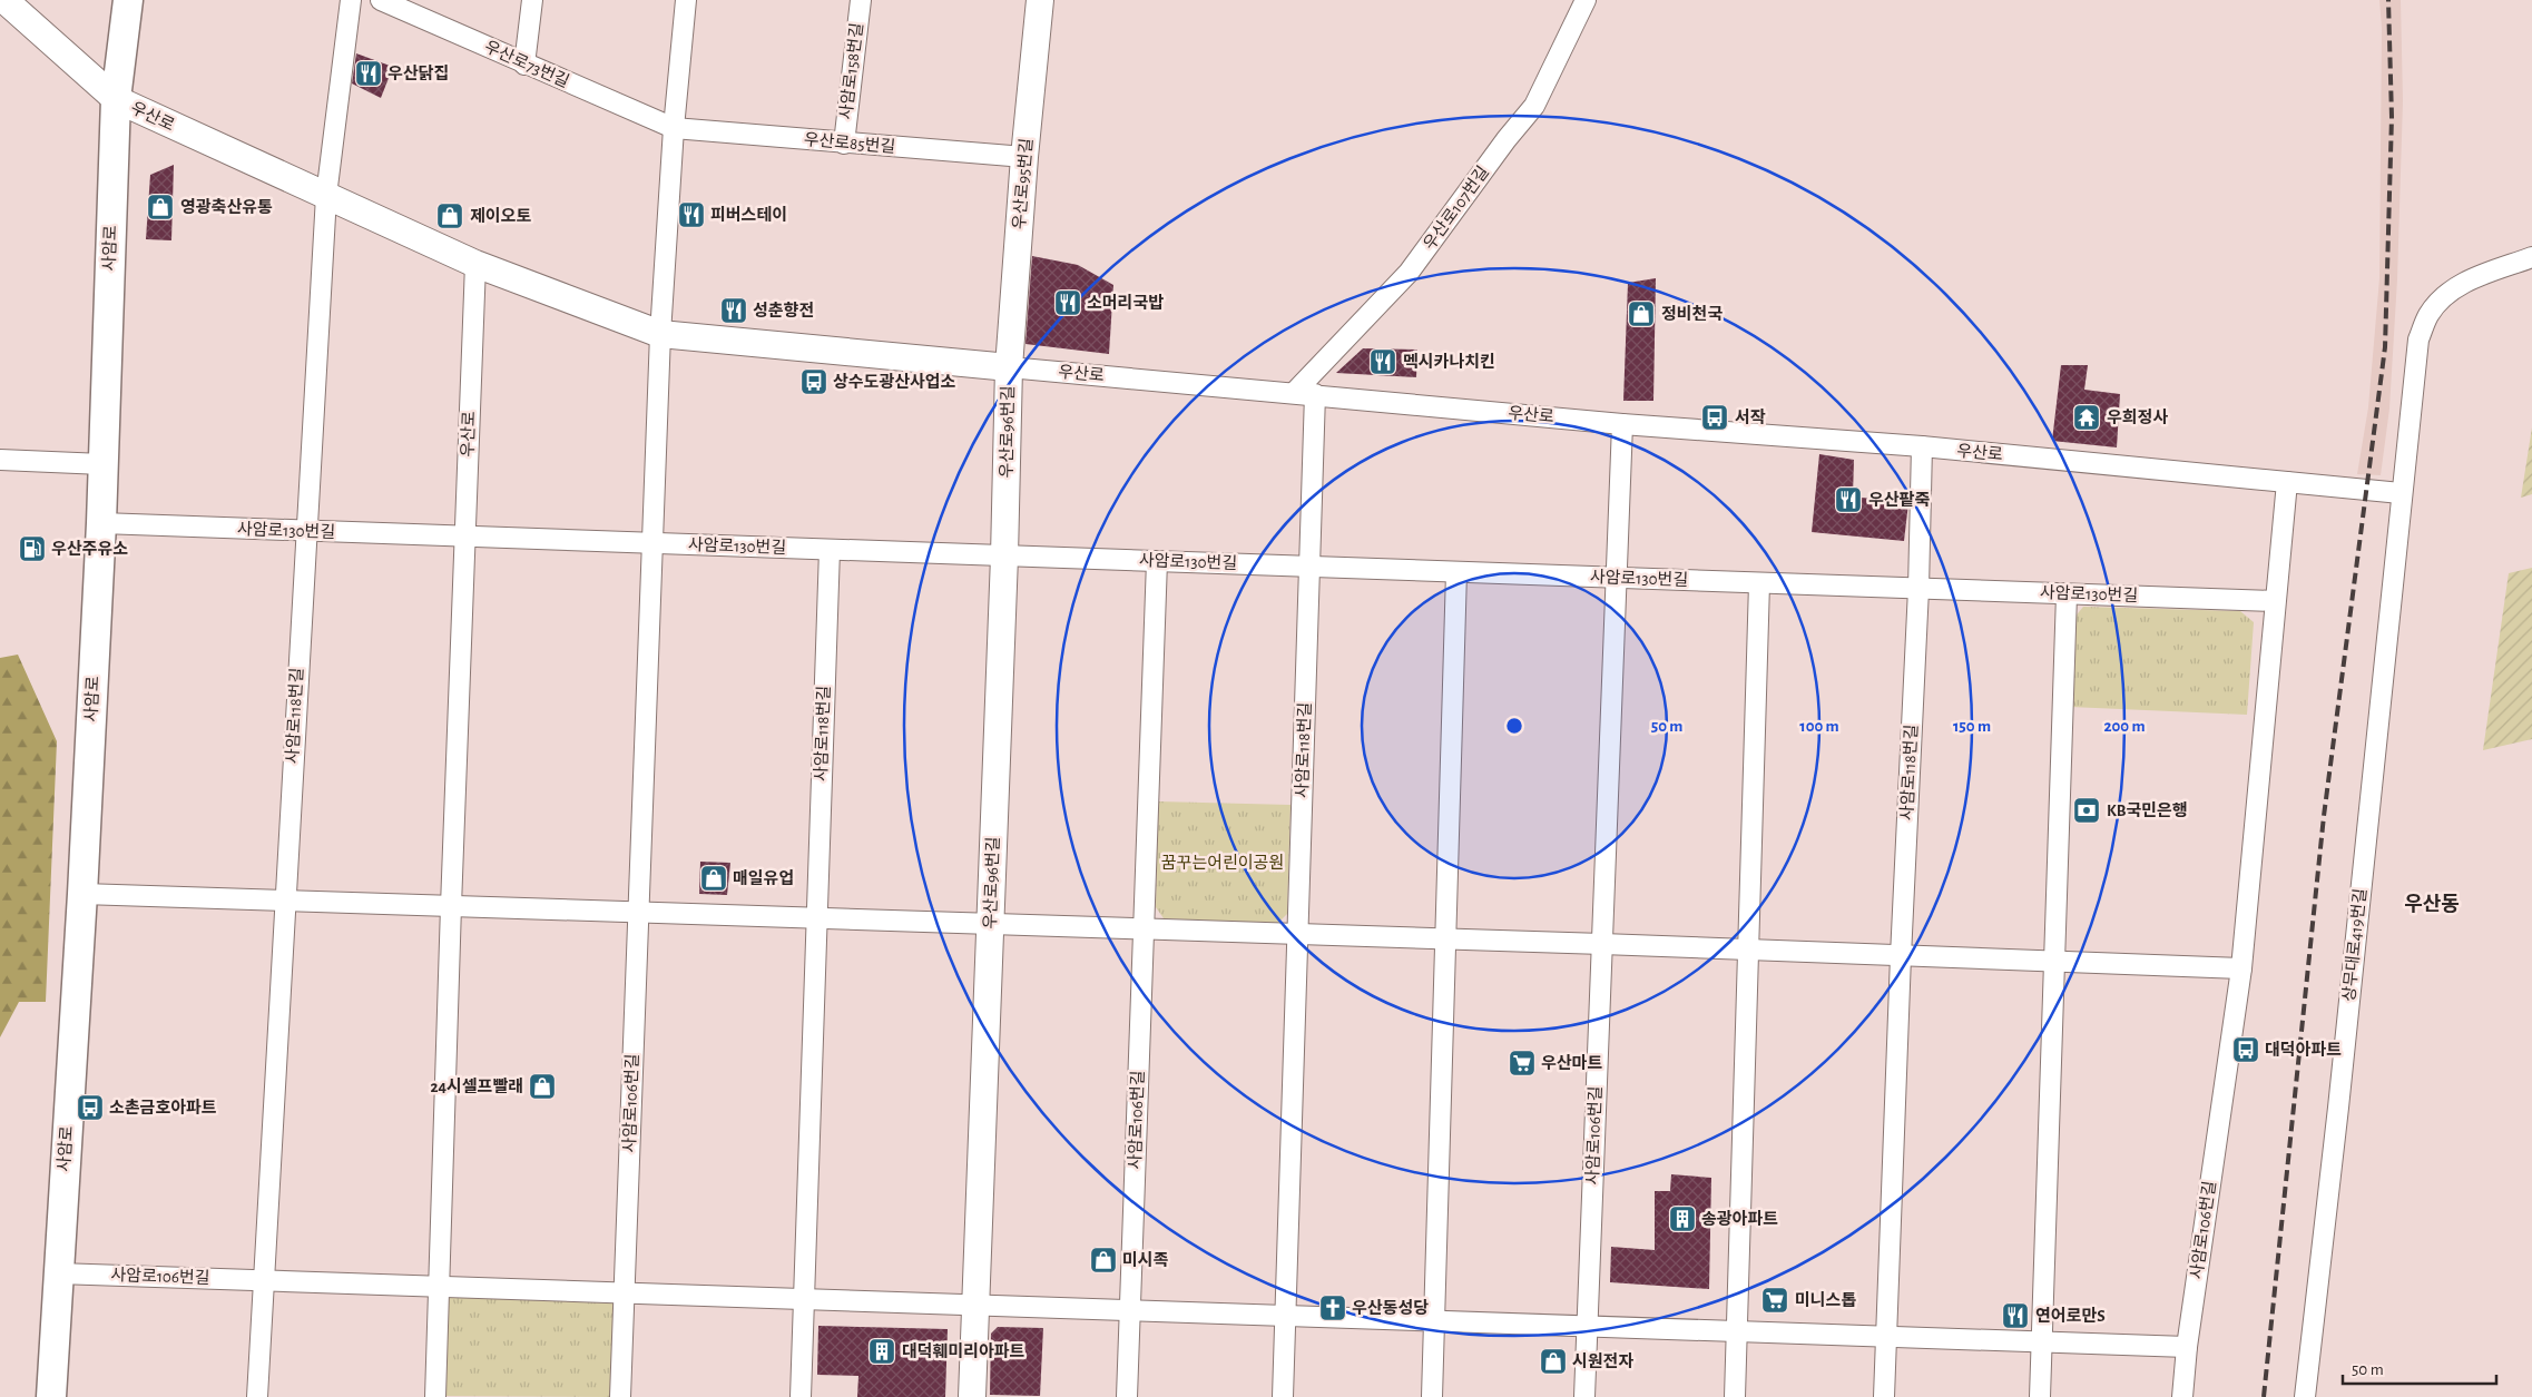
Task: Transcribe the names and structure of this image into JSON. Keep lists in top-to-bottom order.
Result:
{
  "streets": {
    "main road": ["사암로"],
    "street": [
      "우산로73번길",
      "사암로158번길",
      "우산로",
      "우산로85번길",
      "우산로95번길",
      "우산로107번길",
      "우산로96번길",
      "사암로130번길",
      "사암로118번길",
      "상무대로419번길",
      "사암로106번길"
    ]
  },
  "crossings": [
    ["우산로73번길", "우산로85번길"],
    ["사암로158번길", "우산로85번길"],
    ["우산로", "우산로95번길"],
    ["우산로", "우산로107번길"],
    ["우산로", "사암로"],
    ["우산로", "우산로96번길"],
    ["우산로", "사암로130번길"],
    ["우산로", "사암로118번길"],
    ["우산로", "상무대로419번길"],
    ["우산로", "사암로106번길"],
    ["우산로85번길", "우산로95번길"],
    ["우산로95번길", "우산로96번길"],
    ["사암로", "사암로130번길"],
    ["사암로", "사암로106번길"],
    ["우산로96번길", "사암로130번길"],
    ["우산로96번길", "사암로106번길"],
    ["사암로130번길", "사암로118번길"],
    ["사암로130번길", "사암로106번길"]
  ],
  "districts": ["우산동"],
  "parks": ["꿈꾸는어린이공원"],
  "places": {
    "restaurant": [
      "우산닭집",
      "피버스테이",
      "소머리국밥",
      "성춘향전",
      "멕시카나치킨",
      "우산팥죽",
      "연어로만S"
    ],
    "shop": [
      "영광축산유통",
      "제이오토",
      "정비천국",
      "매일유업",
      "24시셀프빨래",
      "미시족",
      "시원전자"
    ],
    "bus stop": [
      "상수도광산사업소",
      "서작",
      "대덕아파트",
      "소촌금호아파트"
    ],
    "temple": ["우희정사"],
    "fuel station": ["우산주유소"],
    "bank": ["KB국민은행"],
    "supermarket": ["우산마트", "미니스톱"],
    "building": ["송광아파트", "대덕훼미리아파트"],
    "church": ["우산동성당"]
  },
  "scale_bar": "50 m",
  "rings": [
    "50 m",
    "100 m",
    "150 m",
    "200 m"
  ]
}
